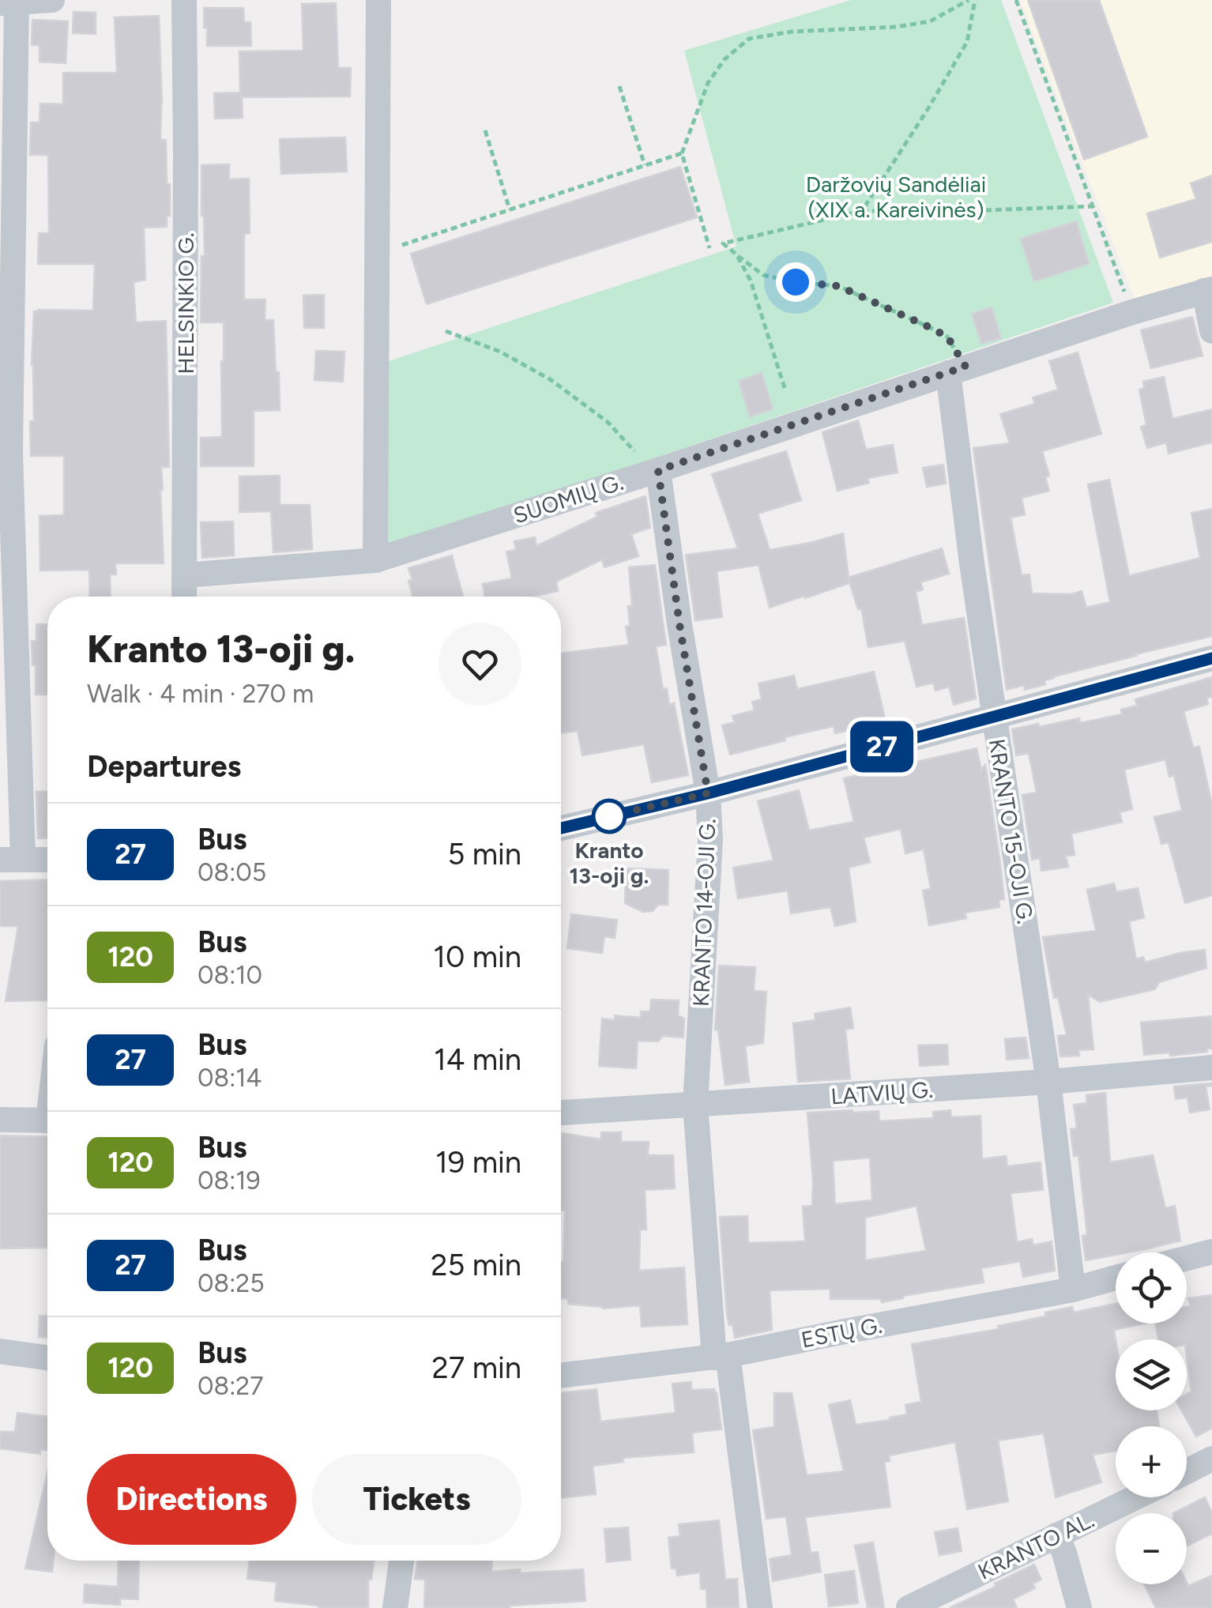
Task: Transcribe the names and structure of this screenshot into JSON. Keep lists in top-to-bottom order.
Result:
{
  "streets": {
    "street": [
      "HELSINKIO G.",
      "SUOMIŲ G.",
      "KRANTO 15-OJI G.",
      "KRANTO 14-OJI G.",
      "LATVIŲ G.",
      "ESTŲ G.",
      "KRANTO AL."
    ]
  },
  "crossings": [
    ["HELSINKIO G.", "SUOMIŲ G."],
    ["SUOMIŲ G.", "KRANTO 15-OJI G."],
    ["SUOMIŲ G.", "KRANTO 14-OJI G."],
    ["KRANTO 15-OJI G.", "LATVIŲ G."],
    ["KRANTO 15-OJI G.", "ESTŲ G."],
    ["KRANTO 14-OJI G.", "LATVIŲ G."],
    ["KRANTO 14-OJI G.", "ESTŲ G."]
  ],
  "parks": ["Daržovių Sandėliai (XIX a. Kareivinės)"],
  "places": ["Kranto 13-oji g."],
  "lines": ["bus line 27"],
  "page": {
    "on_map": "27",
    "heading": [
      ["Kranto 13-oji g.", "Walk · 4 min · 270 m"],
      "Departures"
    ],
    "list": [
      {
        "mark": "27",
        "name": "Bus",
        "note": "08:05",
        "value": "5 min"
      },
      {
        "mark": "120",
        "name": "Bus",
        "note": "08:10",
        "value": "10 min"
      },
      {
        "mark": "27",
        "name": "Bus",
        "note": "08:14",
        "value": "14 min"
      },
      {
        "mark": "120",
        "name": "Bus",
        "note": "08:19",
        "value": "19 min"
      },
      {
        "mark": "27",
        "name": "Bus",
        "note": "08:25",
        "value": "25 min"
      },
      {
        "mark": "120",
        "name": "Bus",
        "note": "08:27",
        "value": "27 min"
      }
    ],
    "map_buttons": ["+", "−"],
    "buttons": ["Directions", "Tickets"]
  }
}
